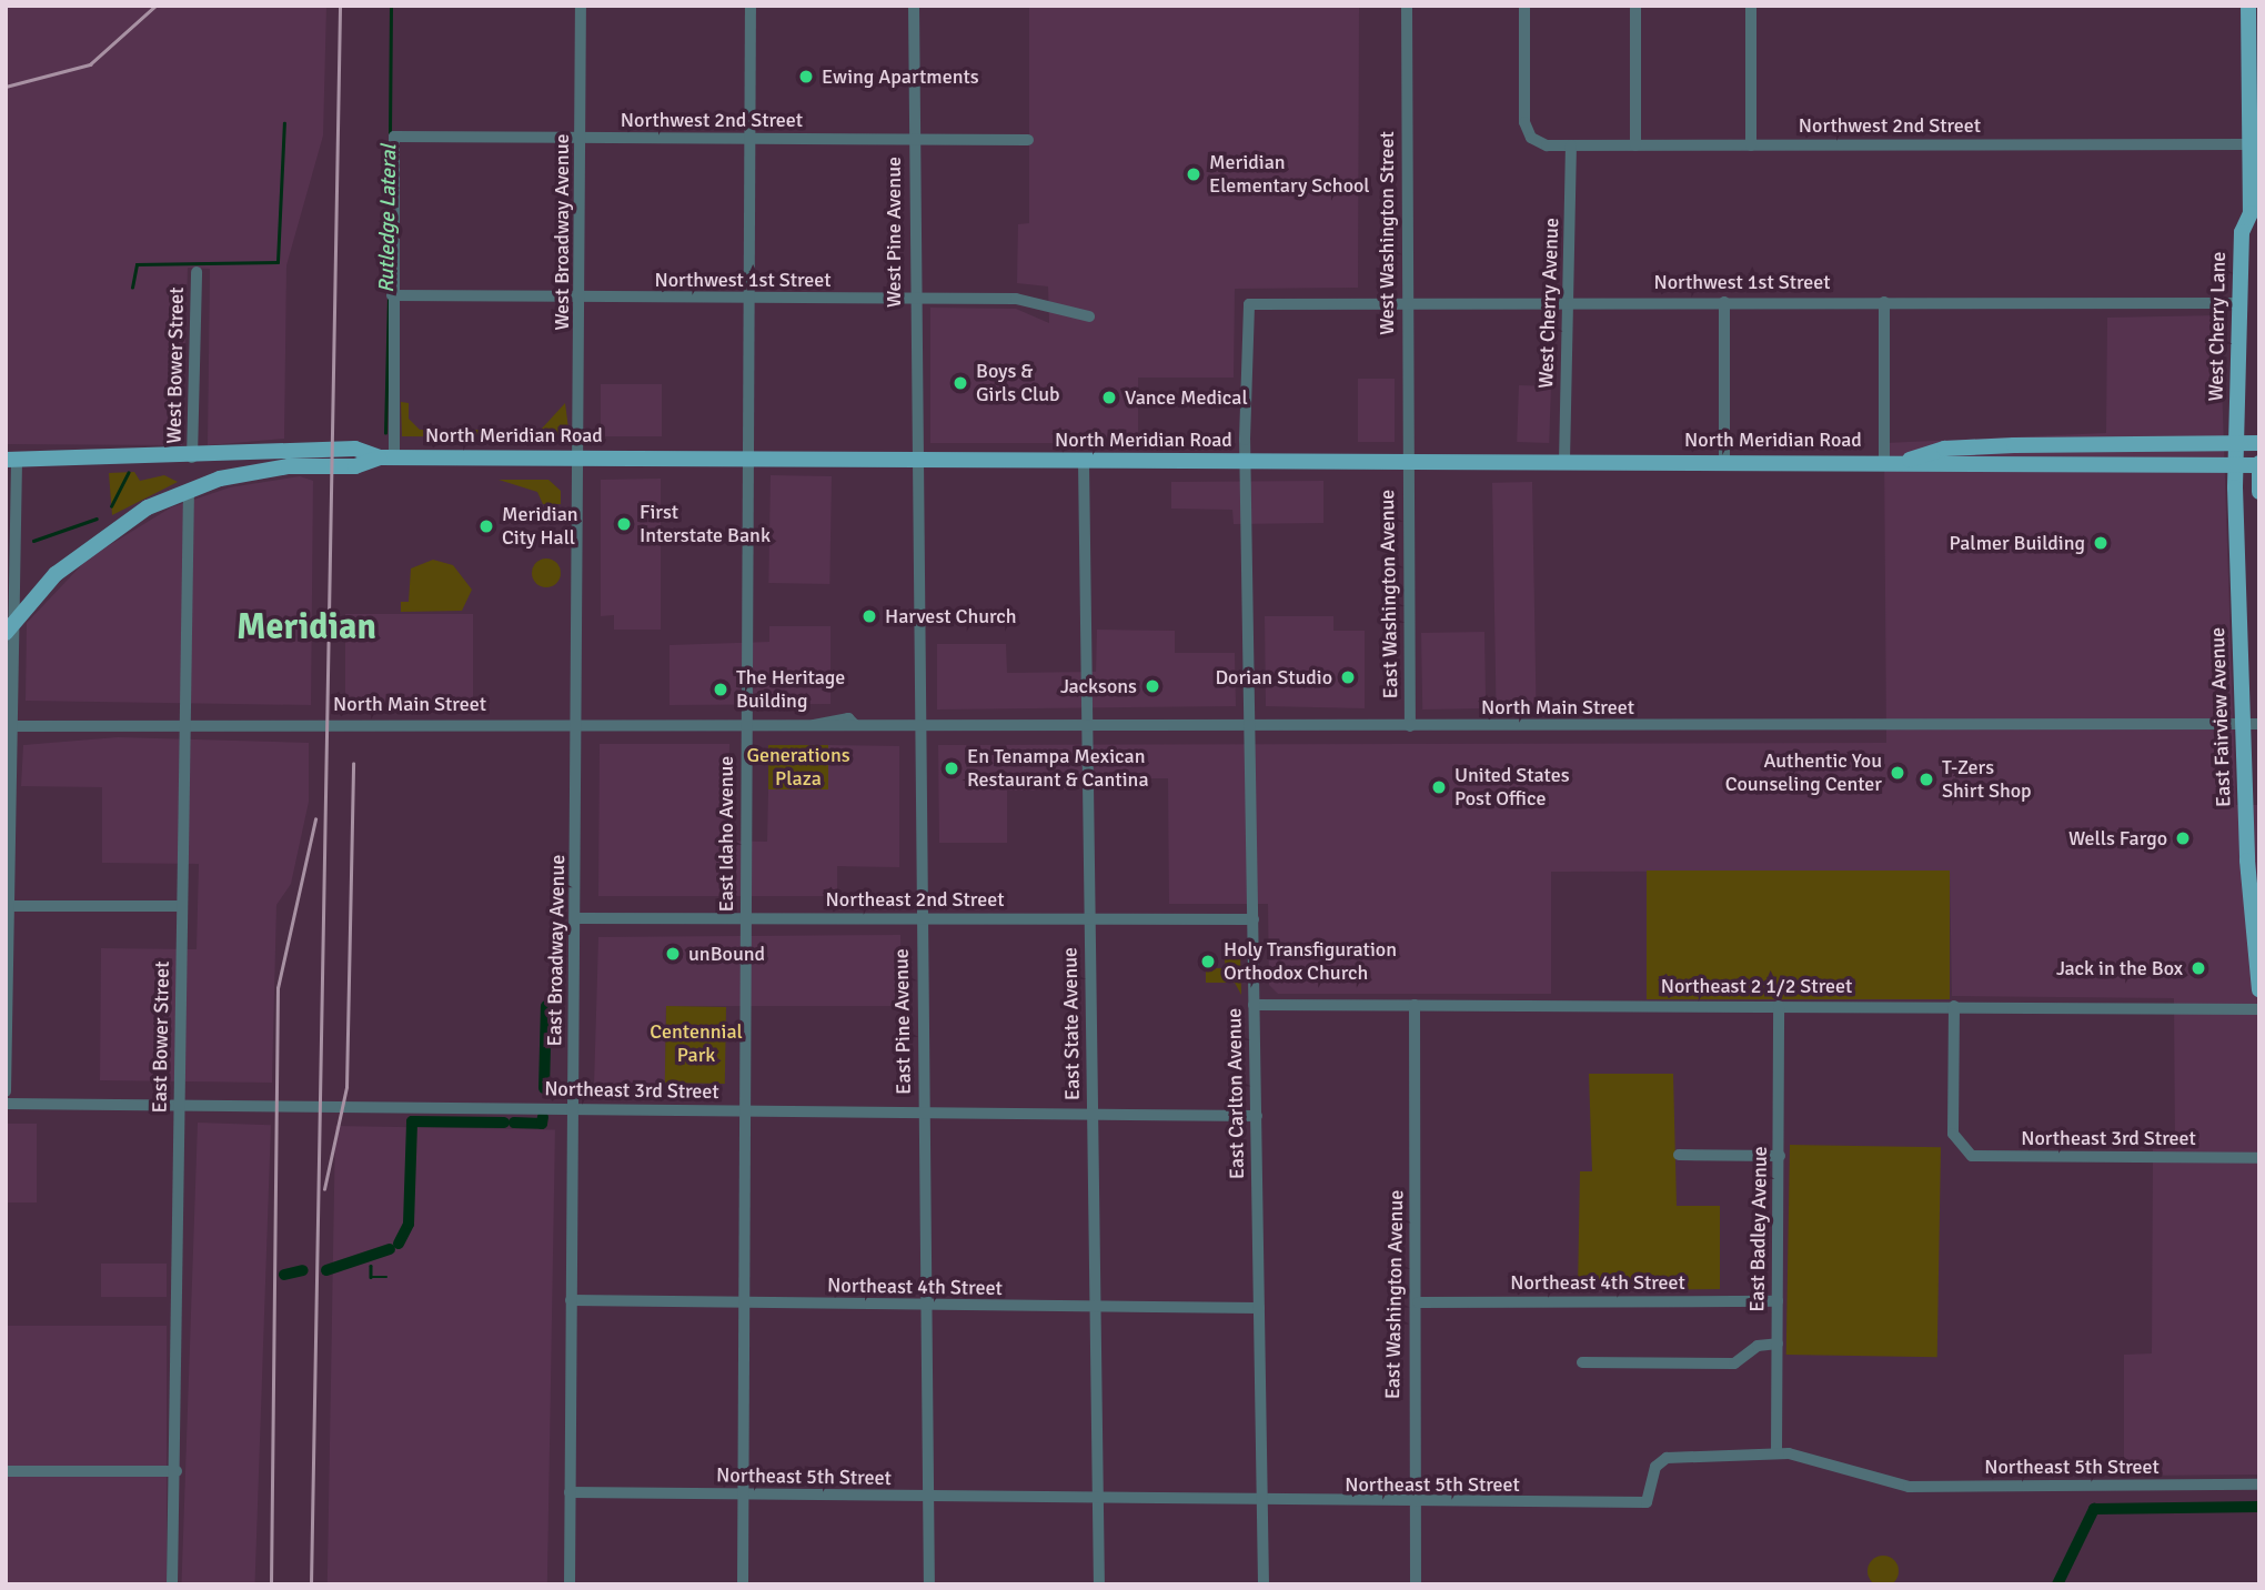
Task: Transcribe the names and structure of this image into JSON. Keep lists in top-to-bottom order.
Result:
{
  "streets": {
    "main road": ["West Cherry Lane", "North Meridian Road", "East Fairview Avenue"],
    "street": [
      "Northwest 2nd Street",
      "West Broadway Avenue",
      "West Pine Avenue",
      "West Washington Street",
      "Northwest 1st Street",
      "West Cherry Avenue",
      "West Bower Street",
      "East Washington Avenue",
      "North Main Street",
      "East Idaho Avenue",
      "Northeast 2nd Street",
      "East Broadway Avenue",
      "Northeast 2 1/2 Street",
      "East Pine Avenue",
      "East State Avenue",
      "East Bower Street",
      "Northeast 3rd Street",
      "East Carlton Avenue",
      "East Badley Avenue",
      "Northeast 4th Street",
      "Northeast 5th Street"
    ]
  },
  "crossings": [
    ["Northwest 2nd Street", "West Broadway Avenue"],
    ["Northwest 2nd Street", "West Pine Avenue"],
    ["Northwest 2nd Street", "Northwest 1st Street"],
    ["Northwest 2nd Street", "West Cherry Avenue"],
    ["Northwest 2nd Street", "West Cherry Lane"],
    ["Northwest 2nd Street", "East Idaho Avenue"],
    ["West Broadway Avenue", "Northwest 1st Street"],
    ["West Broadway Avenue", "North Meridian Road"],
    ["West Broadway Avenue", "East Broadway Avenue"],
    ["West Pine Avenue", "Northwest 1st Street"],
    ["West Pine Avenue", "North Meridian Road"],
    ["West Pine Avenue", "East Pine Avenue"],
    ["West Washington Street", "Northwest 1st Street"],
    ["West Washington Street", "North Meridian Road"],
    ["West Washington Street", "East Washington Avenue"],
    ["Northwest 1st Street", "West Cherry Avenue"],
    ["Northwest 1st Street", "West Cherry Lane"],
    ["Northwest 1st Street", "East Idaho Avenue"],
    ["Northwest 1st Street", "East Carlton Avenue"],
    ["West Cherry Avenue", "North Meridian Road"],
    ["West Cherry Lane", "North Meridian Road"],
    ["West Cherry Lane", "East Fairview Avenue"],
    ["West Bower Street", "North Meridian Road"],
    ["North Meridian Road", "East Washington Avenue"],
    ["North Meridian Road", "East Fairview Avenue"],
    ["North Meridian Road", "East Idaho Avenue"],
    ["North Meridian Road", "East Broadway Avenue"],
    ["North Meridian Road", "East Pine Avenue"],
    ["North Meridian Road", "East State Avenue"],
    ["North Meridian Road", "East Bower Street"],
    ["North Meridian Road", "East Carlton Avenue"],
    ["East Washington Avenue", "North Main Street"],
    ["East Washington Avenue", "Northeast 2 1/2 Street"],
    ["East Washington Avenue", "Northeast 4th Street"],
    ["East Washington Avenue", "Northeast 5th Street"],
    ["North Main Street", "East Fairview Avenue"],
    ["North Main Street", "East Idaho Avenue"],
    ["North Main Street", "East Broadway Avenue"],
    ["North Main Street", "East Pine Avenue"],
    ["North Main Street", "East State Avenue"],
    ["North Main Street", "East Bower Street"],
    ["North Main Street", "East Carlton Avenue"],
    ["East Idaho Avenue", "Northeast 2nd Street"],
    ["East Idaho Avenue", "Northeast 3rd Street"],
    ["East Idaho Avenue", "Northeast 4th Street"],
    ["East Idaho Avenue", "Northeast 5th Street"],
    ["Northeast 2nd Street", "East Broadway Avenue"],
    ["Northeast 2nd Street", "East Pine Avenue"],
    ["Northeast 2nd Street", "East State Avenue"],
    ["Northeast 2nd Street", "East Carlton Avenue"],
    ["East Broadway Avenue", "Northeast 3rd Street"],
    ["East Broadway Avenue", "Northeast 4th Street"],
    ["East Broadway Avenue", "Northeast 5th Street"],
    ["Northeast 2 1/2 Street", "Northeast 3rd Street"],
    ["Northeast 2 1/2 Street", "East Carlton Avenue"],
    ["Northeast 2 1/2 Street", "East Badley Avenue"],
    ["East Pine Avenue", "Northeast 3rd Street"],
    ["East Pine Avenue", "Northeast 4th Street"],
    ["East Pine Avenue", "Northeast 5th Street"],
    ["East State Avenue", "Northeast 3rd Street"],
    ["East State Avenue", "Northeast 4th Street"],
    ["East State Avenue", "Northeast 5th Street"],
    ["East Bower Street", "Northeast 3rd Street"],
    ["Northeast 3rd Street", "East Carlton Avenue"],
    ["East Carlton Avenue", "Northeast 4th Street"],
    ["East Carlton Avenue", "Northeast 5th Street"],
    ["East Badley Avenue", "Northeast 4th Street"],
    ["East Badley Avenue", "Northeast 5th Street"]
  ],
  "districts": ["Meridian"],
  "water": ["Rutledge Lateral"],
  "parks": ["Generations Plaza", "Centennial Park"],
  "places": [
    "Ewing Apartments",
    "Meridian Elementary School",
    "Boys & Girls Club",
    "Vance Medical",
    "First Interstate Bank",
    "Meridian City Hall",
    "Palmer Building",
    "Harvest Church",
    "Dorian Studio",
    "Jacksons",
    "The Heritage Building",
    "En Tenampa Mexican Restaurant & Cantina",
    "Authentic You Counseling Center",
    "T-Zers Shirt Shop",
    "United States Post Office",
    "Wells Fargo",
    "unBound",
    "Holy Transfiguration Orthodox Church",
    "Jack in the Box"
  ]
}
